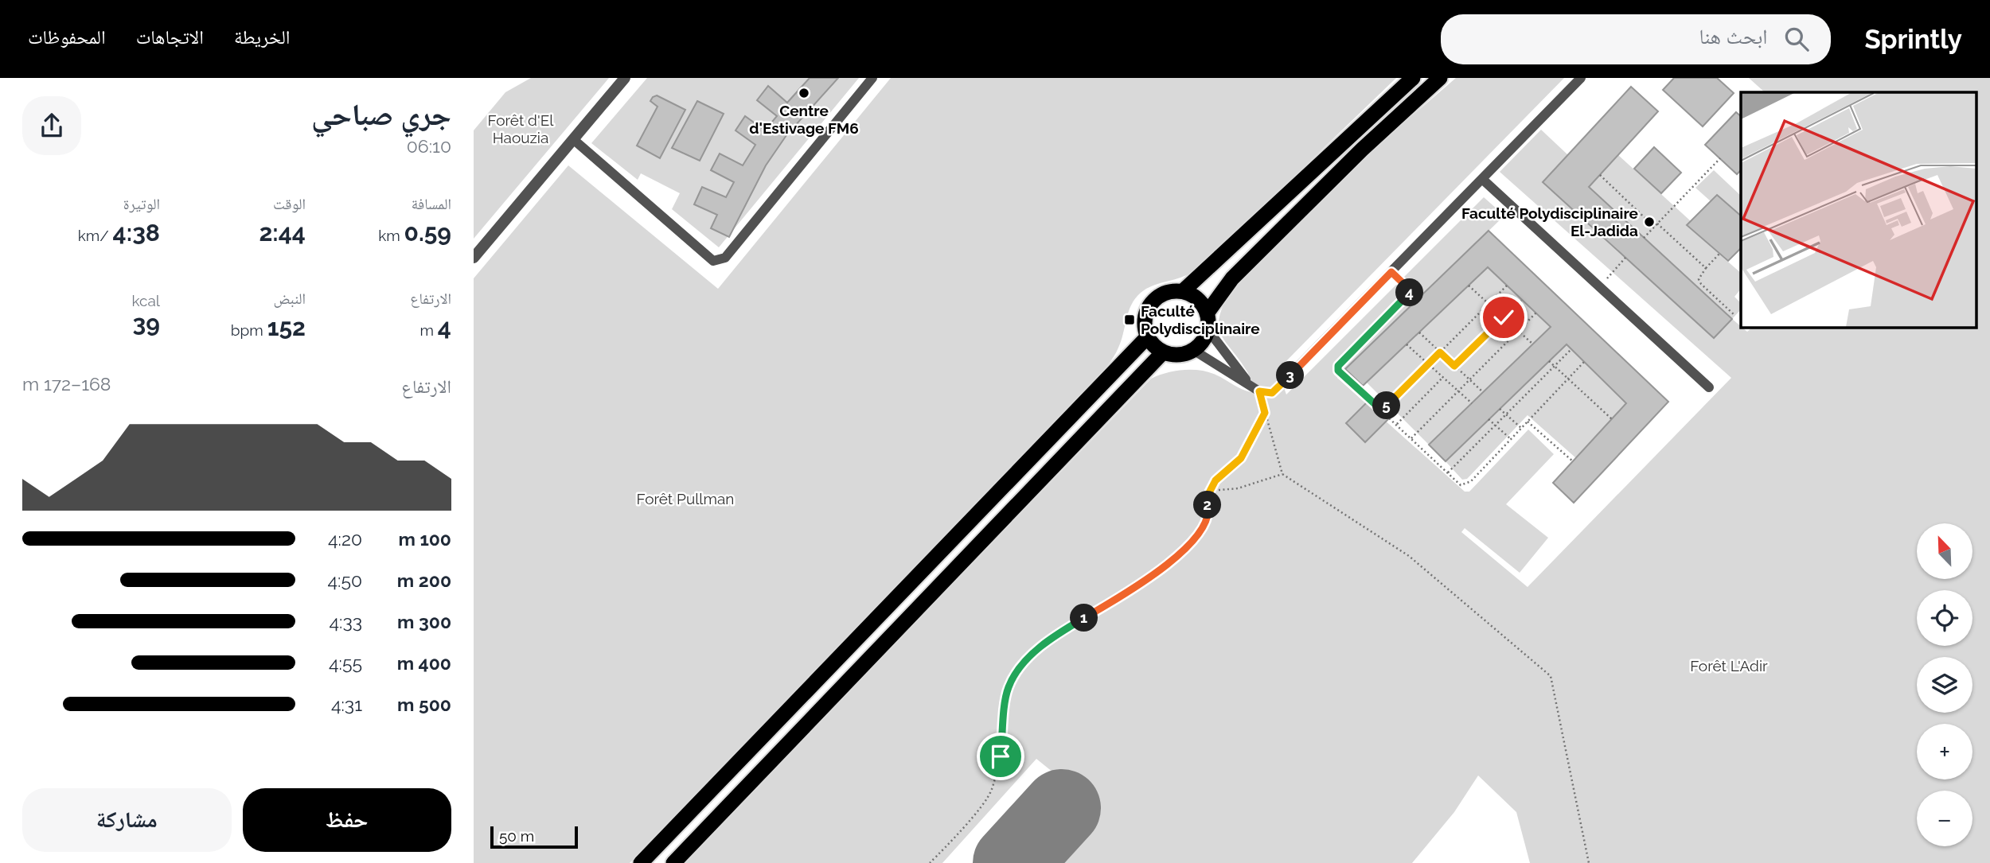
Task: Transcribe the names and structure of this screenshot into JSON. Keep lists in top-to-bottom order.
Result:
{
  "parks": ["Forêt d'El Haouzia", "Forêt Pullman", "Forêt L'Adir"],
  "places": {
    "other": ["Centre d'Estivage FM6", "Faculté Polydisciplinaire El-Jadida"],
    "transit": ["Faculté Polydisciplinaire"]
  },
  "scale_bar": "50 m",
  "north": "top left",
  "page": {
    "header": "Sprintly",
    "search": "ابحث هنا",
    "nav": ["الخريطة", "الاتجاهات", "المحفوظات"],
    "heading": ["جري صباحي", "06:10"],
    "stats": [
      ["المسافة", "0.59 km"],
      ["الوقت", "2:44"],
      ["الوتيرة", "4:38 /km"],
      ["الارتفاع", "4 m"],
      ["النبض", "152 bpm"],
      ["kcal", "39"]
    ],
    "pins": [
      "4",
      "3",
      "5",
      "2",
      "1"
    ],
    "chart": ["الارتفاع", "168–172 m"],
    "list": [
      {
        "name": "100 m",
        "note": "4:20"
      },
      {
        "name": "200 m",
        "note": "4:50"
      },
      {
        "name": "300 m",
        "note": "4:33"
      },
      {
        "name": "400 m",
        "note": "4:55"
      },
      {
        "name": "500 m",
        "note": "4:31"
      }
    ],
    "map_buttons": ["+", "−"],
    "buttons": ["حفظ", "مشاركة"],
    "scale": "50 m"
  }
}
